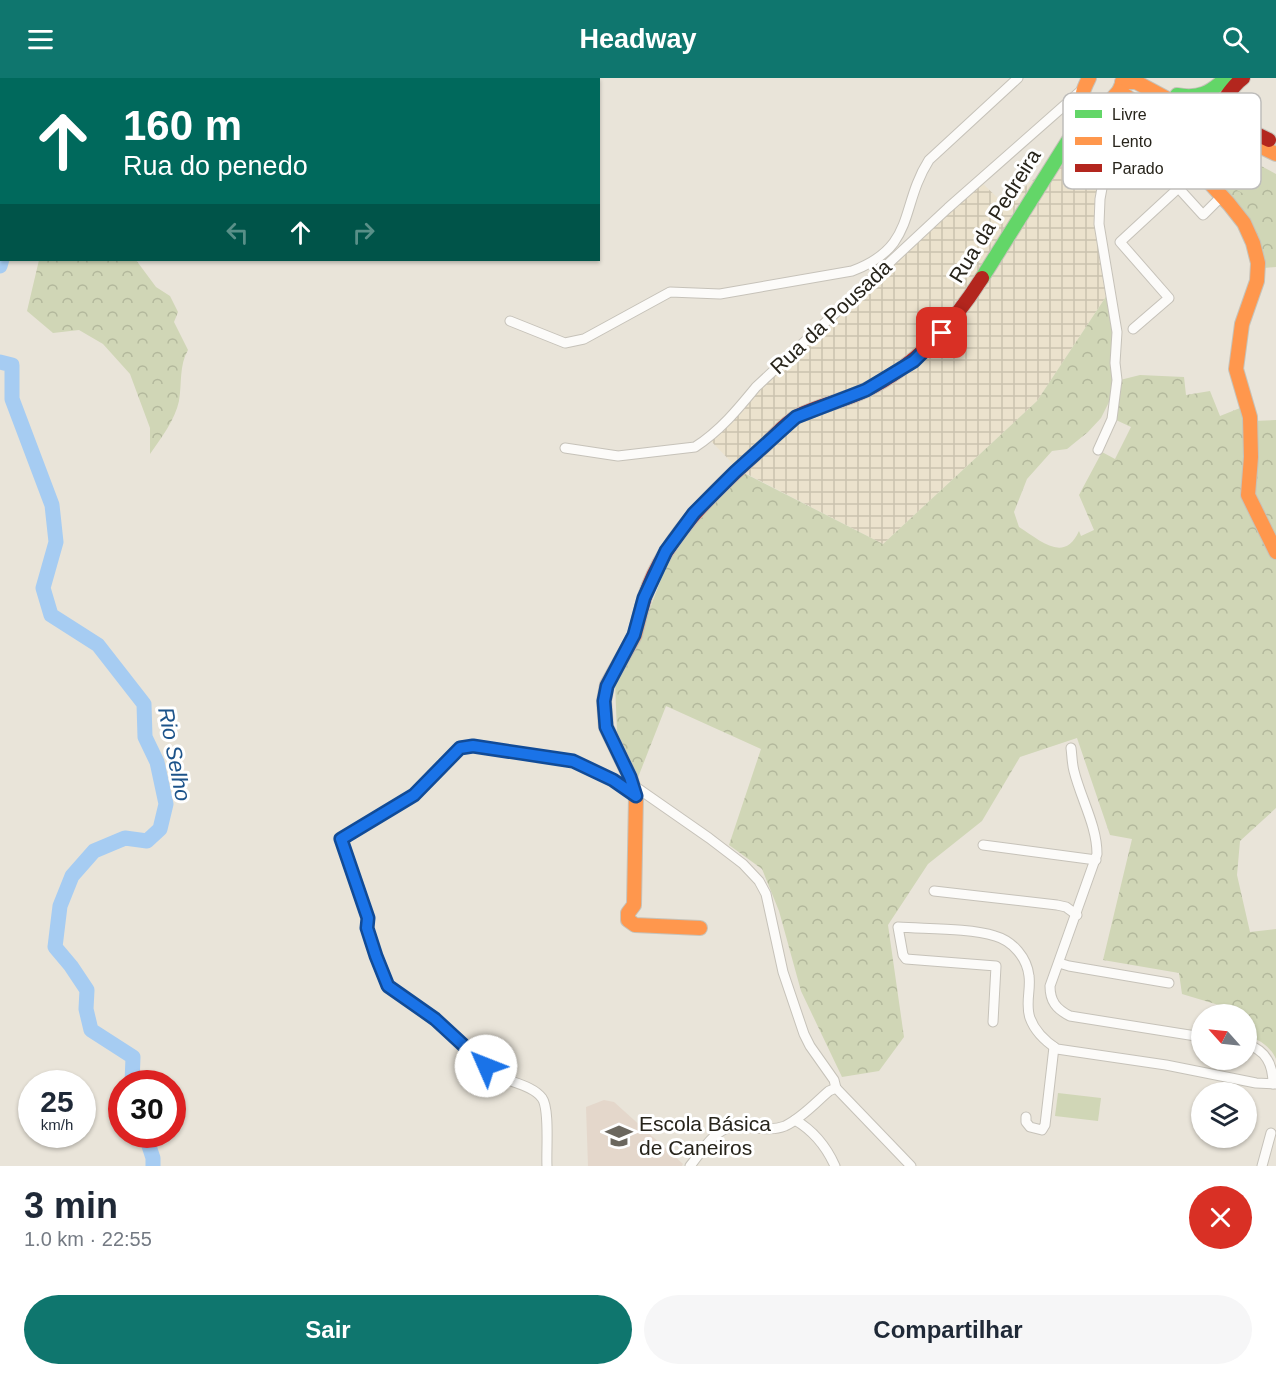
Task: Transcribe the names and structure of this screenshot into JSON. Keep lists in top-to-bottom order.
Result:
{
  "streets": {
    "main road": ["Rua da Pedreira"],
    "street": ["Rua da Pousada"]
  },
  "water": ["Rio Selho"],
  "places": {
    "school or university": ["Escola Básica de Caneiros"]
  },
  "legend": ["Livre", "Lento", "Parado"],
  "north": "top left",
  "page": {
    "header": "Headway",
    "turn": ["160 m", "Rua do penedo"],
    "speed": "25 km/h",
    "limit": "30",
    "heading": ["3 min", "1.0 km · 22:55"],
    "buttons": ["Sair", "Compartilhar"]
  }
}
